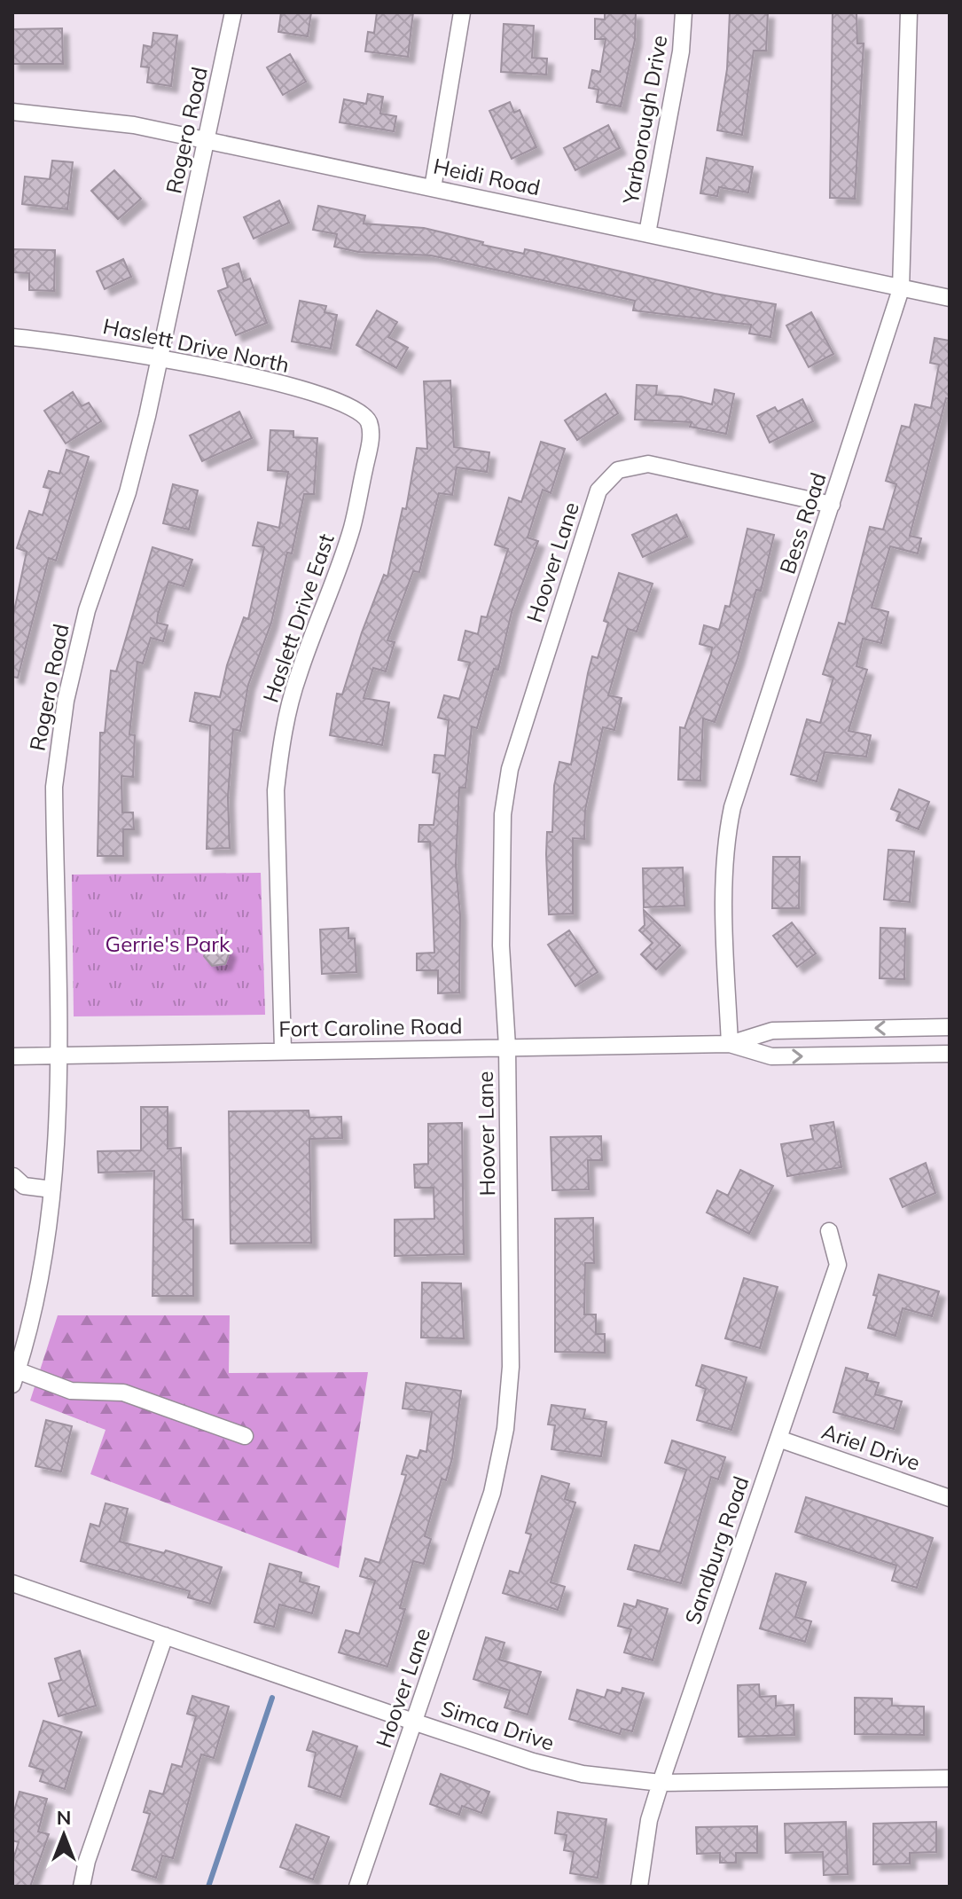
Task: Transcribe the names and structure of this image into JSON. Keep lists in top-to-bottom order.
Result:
{
  "streets": {
    "street": [
      "Yarborough Drive",
      "Rogero Road",
      "Heidi Road",
      "Haslett Drive North",
      "Bess Road",
      "Hoover Lane",
      "Haslett Drive East",
      "Fort Caroline Road",
      "Ariel Drive",
      "Sandburg Road",
      "Simca Drive"
    ]
  },
  "crossings": [
    ["Yarborough Drive", "Heidi Road"],
    ["Rogero Road", "Heidi Road"],
    ["Rogero Road", "Haslett Drive North"],
    ["Rogero Road", "Fort Caroline Road"],
    ["Heidi Road", "Bess Road"],
    ["Haslett Drive North", "Haslett Drive East"],
    ["Bess Road", "Hoover Lane"],
    ["Bess Road", "Fort Caroline Road"],
    ["Hoover Lane", "Fort Caroline Road"],
    ["Hoover Lane", "Simca Drive"],
    ["Haslett Drive East", "Fort Caroline Road"],
    ["Ariel Drive", "Sandburg Road"],
    ["Sandburg Road", "Simca Drive"]
  ],
  "parks": ["Gerrie's Park"],
  "north": "top"
}
